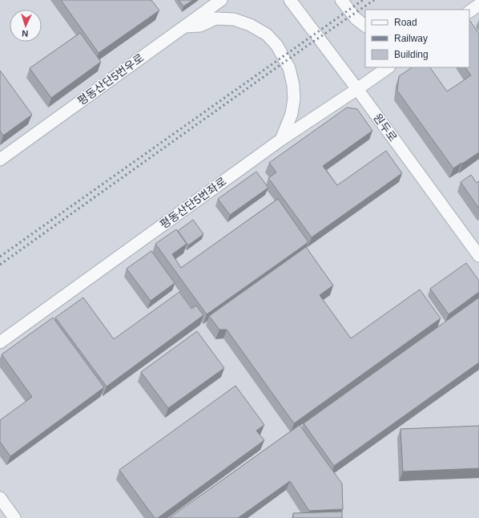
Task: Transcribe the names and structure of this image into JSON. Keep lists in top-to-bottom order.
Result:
{
  "streets": {
    "street": ["평동산단5번우로", "원두로", "평동산단5번좌로"]
  },
  "crossings": [
    ["원두로", "평동산단5번좌로"]
  ],
  "legend": ["Road", "Railway", "Building"],
  "north": "bottom"
}
